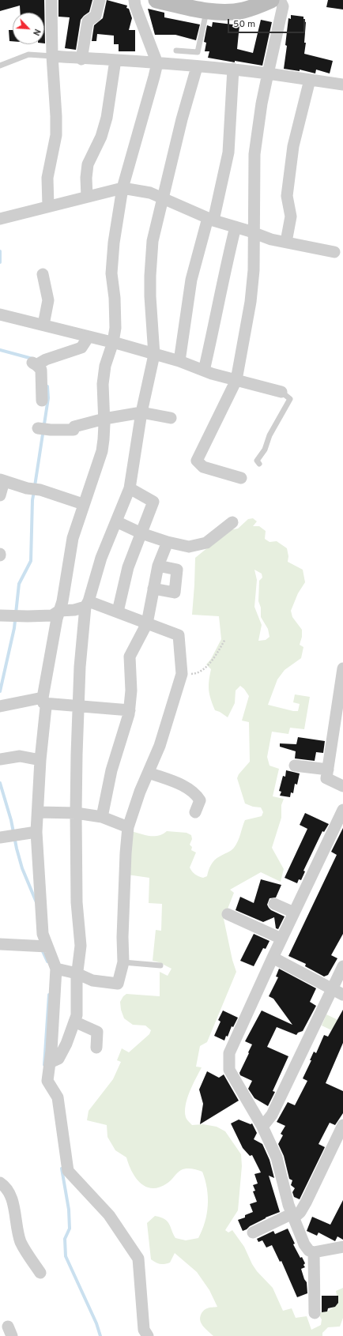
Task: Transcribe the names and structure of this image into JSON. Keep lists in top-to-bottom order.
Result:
{
  "scale_bar": "50 m",
  "north": "bottom right"
}
